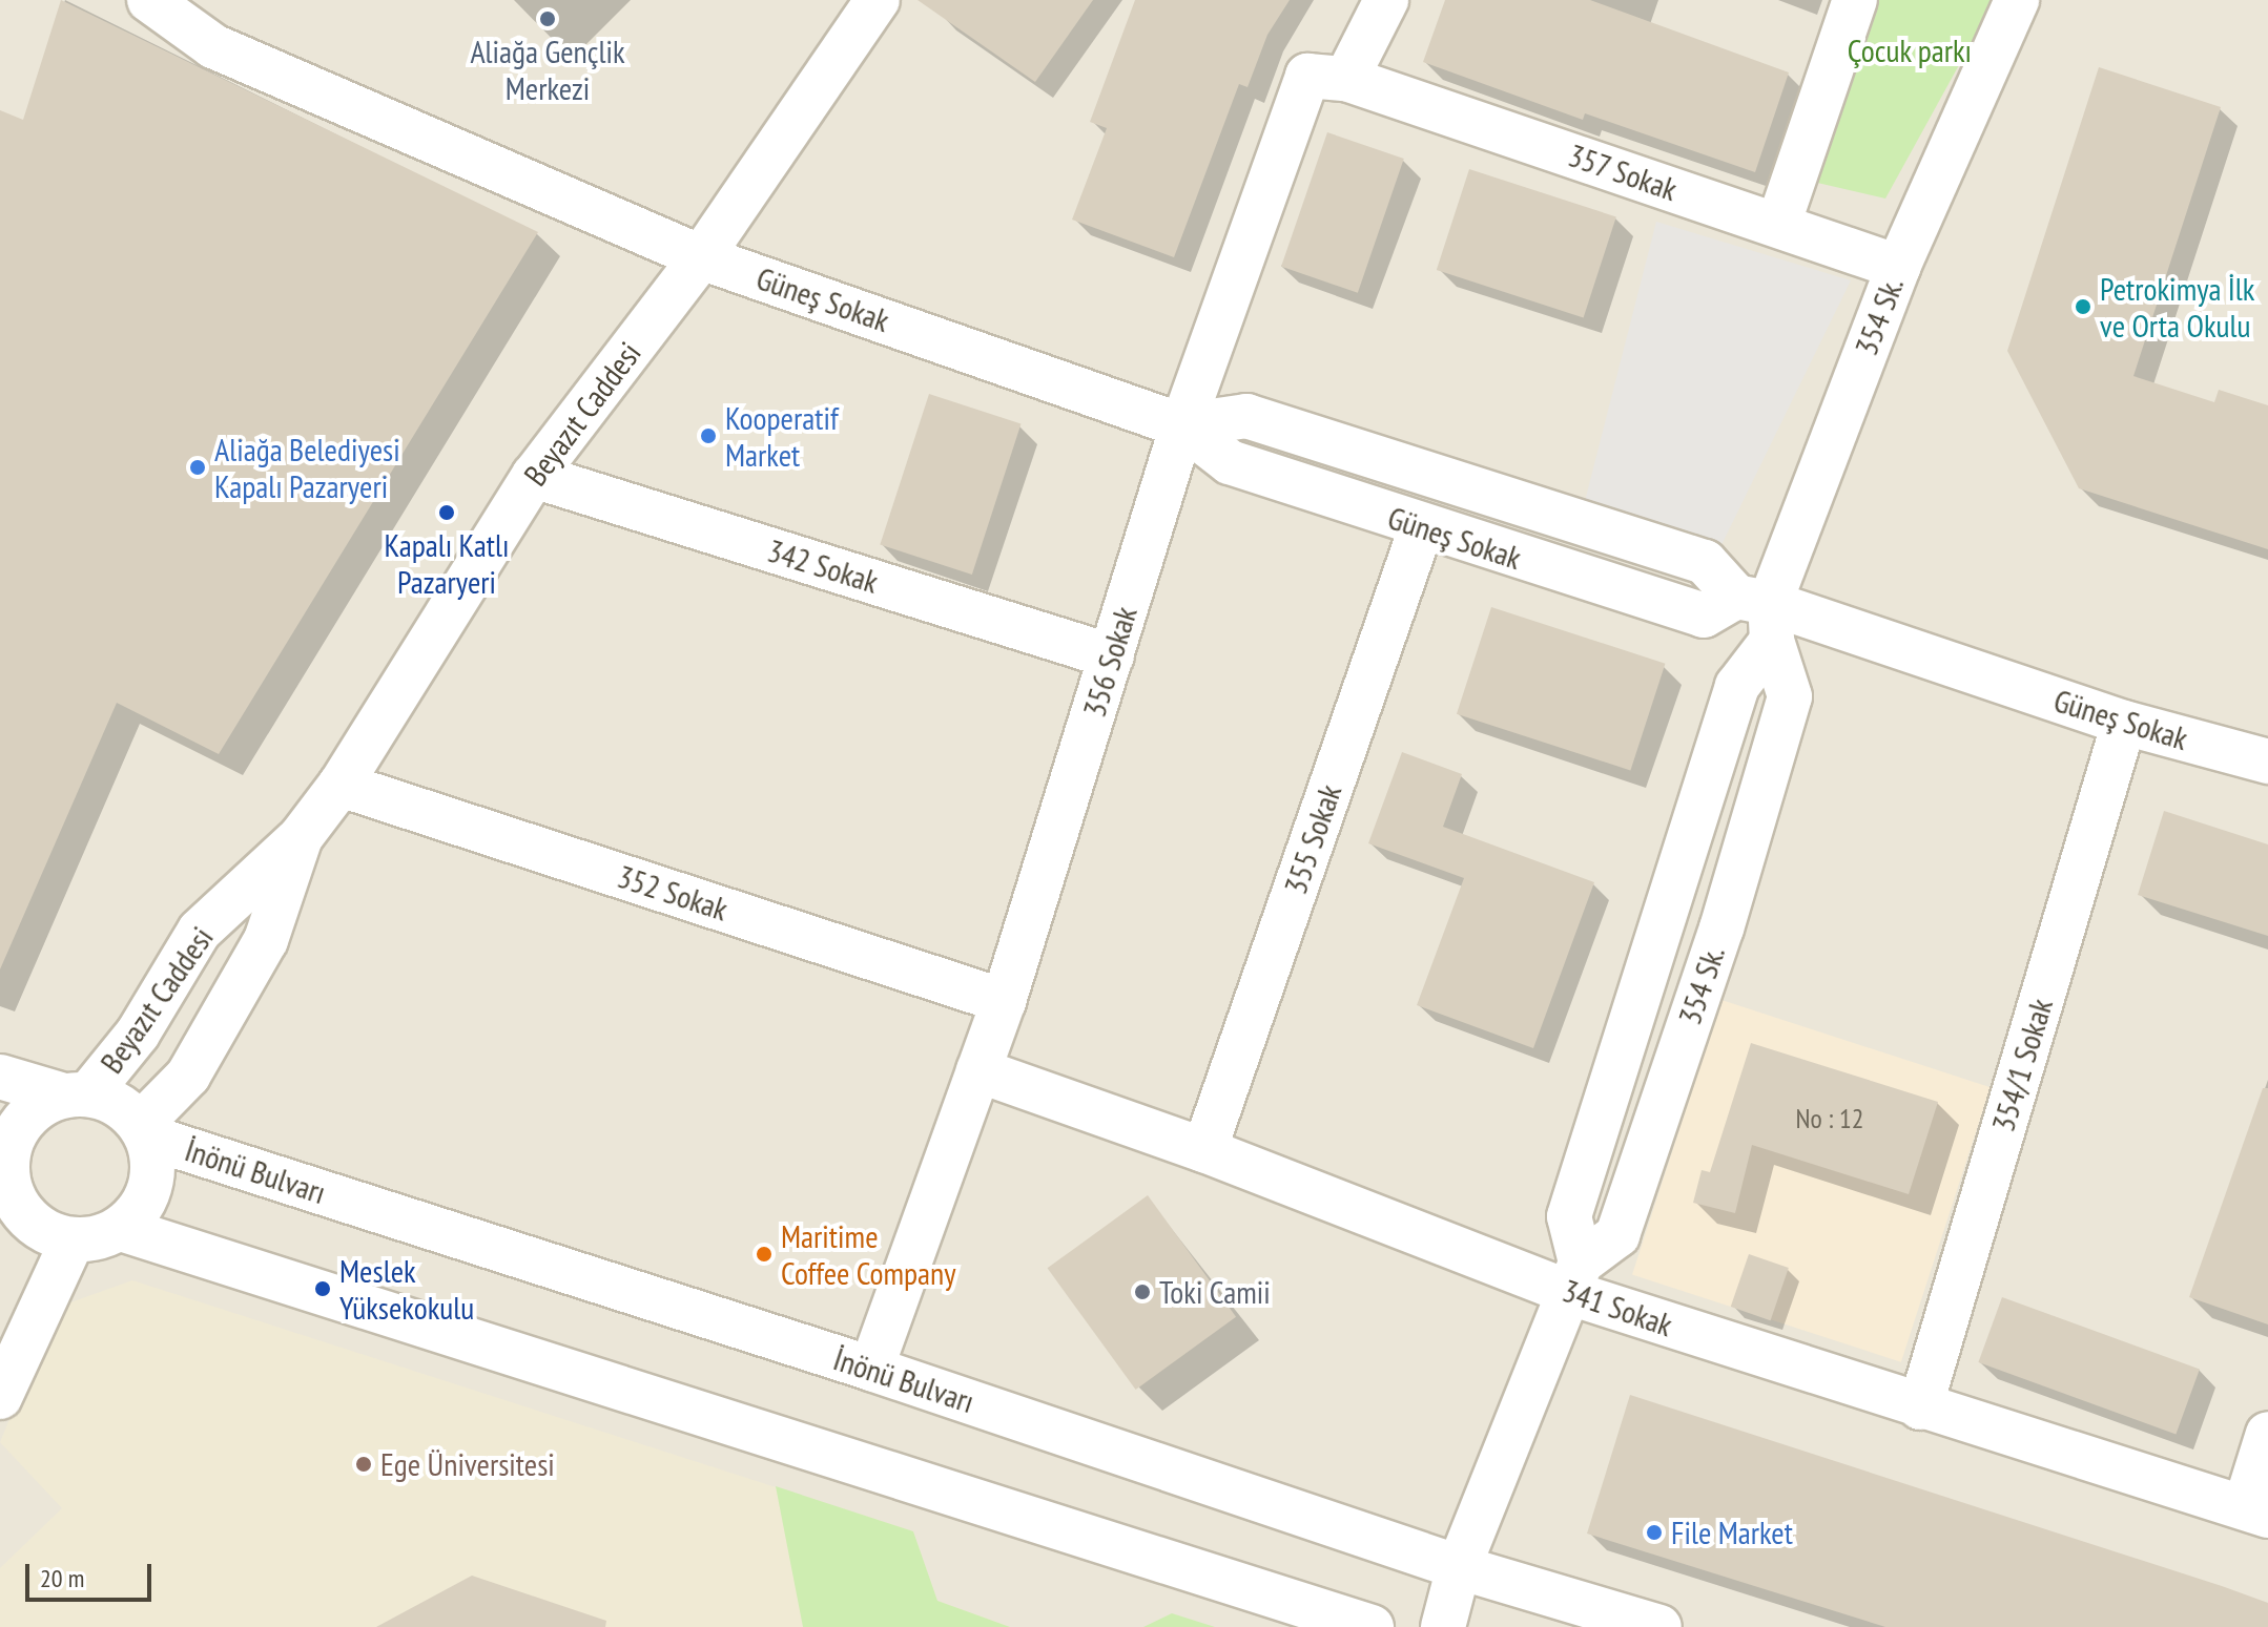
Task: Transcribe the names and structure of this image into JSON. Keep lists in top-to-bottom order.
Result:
{
  "streets": {
    "street": [
      "357 Sokak",
      "Güneş Sokak",
      "354 Sk.",
      "Beyazıt Caddesi",
      "342 Sokak",
      "356 Sokak",
      "355 Sokak",
      "352 Sokak",
      "354/1 Sokak",
      "İnönü Bulvarı",
      "341 Sokak"
    ]
  },
  "crossings": [
    ["357 Sokak", "354 Sk."],
    ["357 Sokak", "356 Sokak"],
    ["Güneş Sokak", "354 Sk."],
    ["Güneş Sokak", "Beyazıt Caddesi"],
    ["Güneş Sokak", "356 Sokak"],
    ["Güneş Sokak", "355 Sokak"],
    ["Güneş Sokak", "354/1 Sokak"],
    ["354 Sk.", "341 Sokak"],
    ["Beyazıt Caddesi", "342 Sokak"],
    ["Beyazıt Caddesi", "352 Sokak"],
    ["Beyazıt Caddesi", "İnönü Bulvarı"],
    ["342 Sokak", "356 Sokak"],
    ["356 Sokak", "352 Sokak"],
    ["356 Sokak", "İnönü Bulvarı"],
    ["356 Sokak", "341 Sokak"],
    ["355 Sokak", "341 Sokak"],
    ["354/1 Sokak", "341 Sokak"]
  ],
  "parks": ["Çocuk parkı"],
  "places": [
    "Aliağa Gençlik Merkezi",
    "Petrokimya İlk ve Orta Okulu",
    "Kooperatif Market",
    "Aliağa Belediyesi Kapalı Pazaryeri",
    "Kapalı Katlı Pazaryeri",
    "Maritime Coffee Company",
    "Meslek Yüksekokulu",
    "Toki Camii",
    "Ege Üniversitesi",
    "File Market"
  ],
  "house_numbers": ["No : 12"],
  "scale_bar": "20 m"
}
